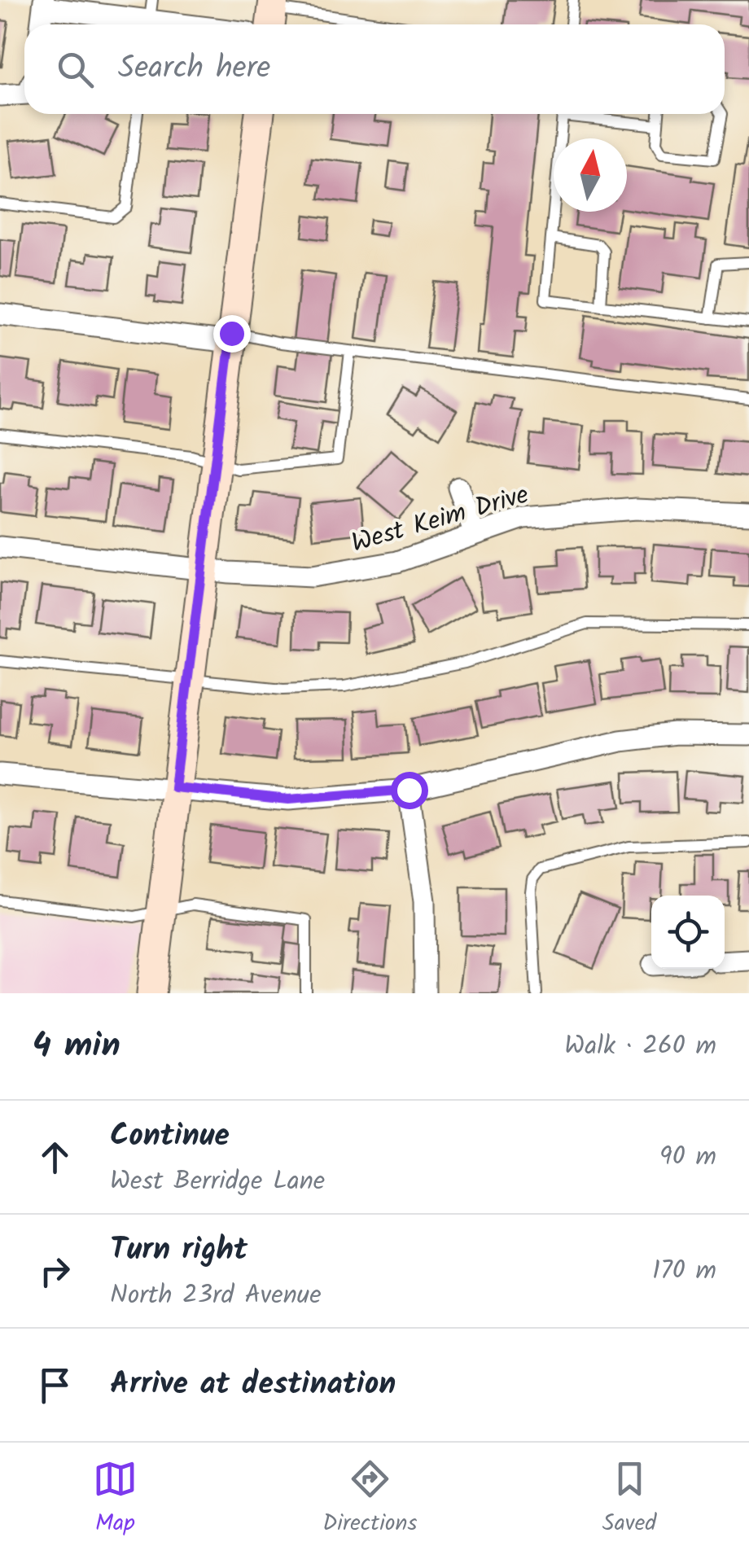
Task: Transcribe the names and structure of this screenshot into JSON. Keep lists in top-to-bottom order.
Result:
{
  "streets": {
    "street": ["West Keim Drive"]
  },
  "north": "top",
  "page": {
    "search": "Search here",
    "heading": ["4 min", "Walk · 260 m"],
    "list": [
      ["Continue", "West Berridge Lane", "90 m"],
      ["Turn right", "North 23rd Avenue", "170 m"],
      "Arrive at destination"
    ],
    "nav": ["Map", "Directions", "Saved"]
  }
}
